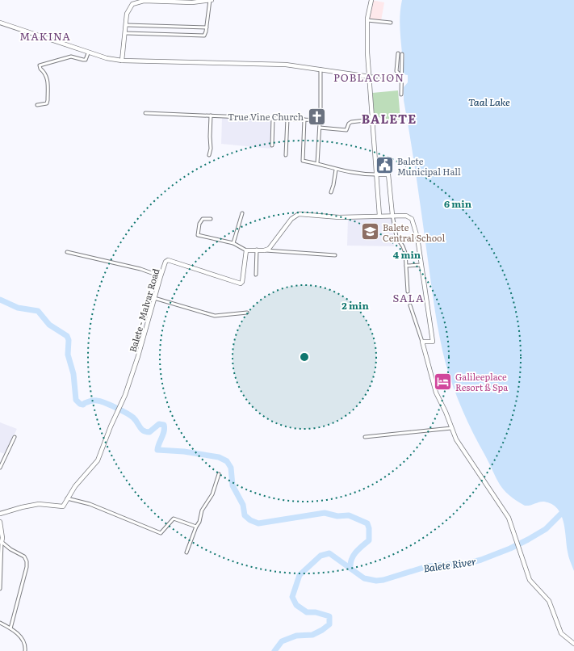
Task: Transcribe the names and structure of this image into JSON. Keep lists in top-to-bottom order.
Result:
{
  "streets": {
    "main road": ["Balete - Malvar Road"]
  },
  "districts": [
    "MAKINA",
    "POBLACION",
    "BALETE",
    "SALA"
  ],
  "water": ["Taal Lake", "Balete River"],
  "places": {
    "church": ["True Vine Church"],
    "public building": ["Balete Municipal Hall"],
    "school or university": ["Balete Central School"],
    "hotel": ["Galileeplace Resort ß Spa"]
  },
  "rings": ["6 min", "4 min", "2 min"]
}
